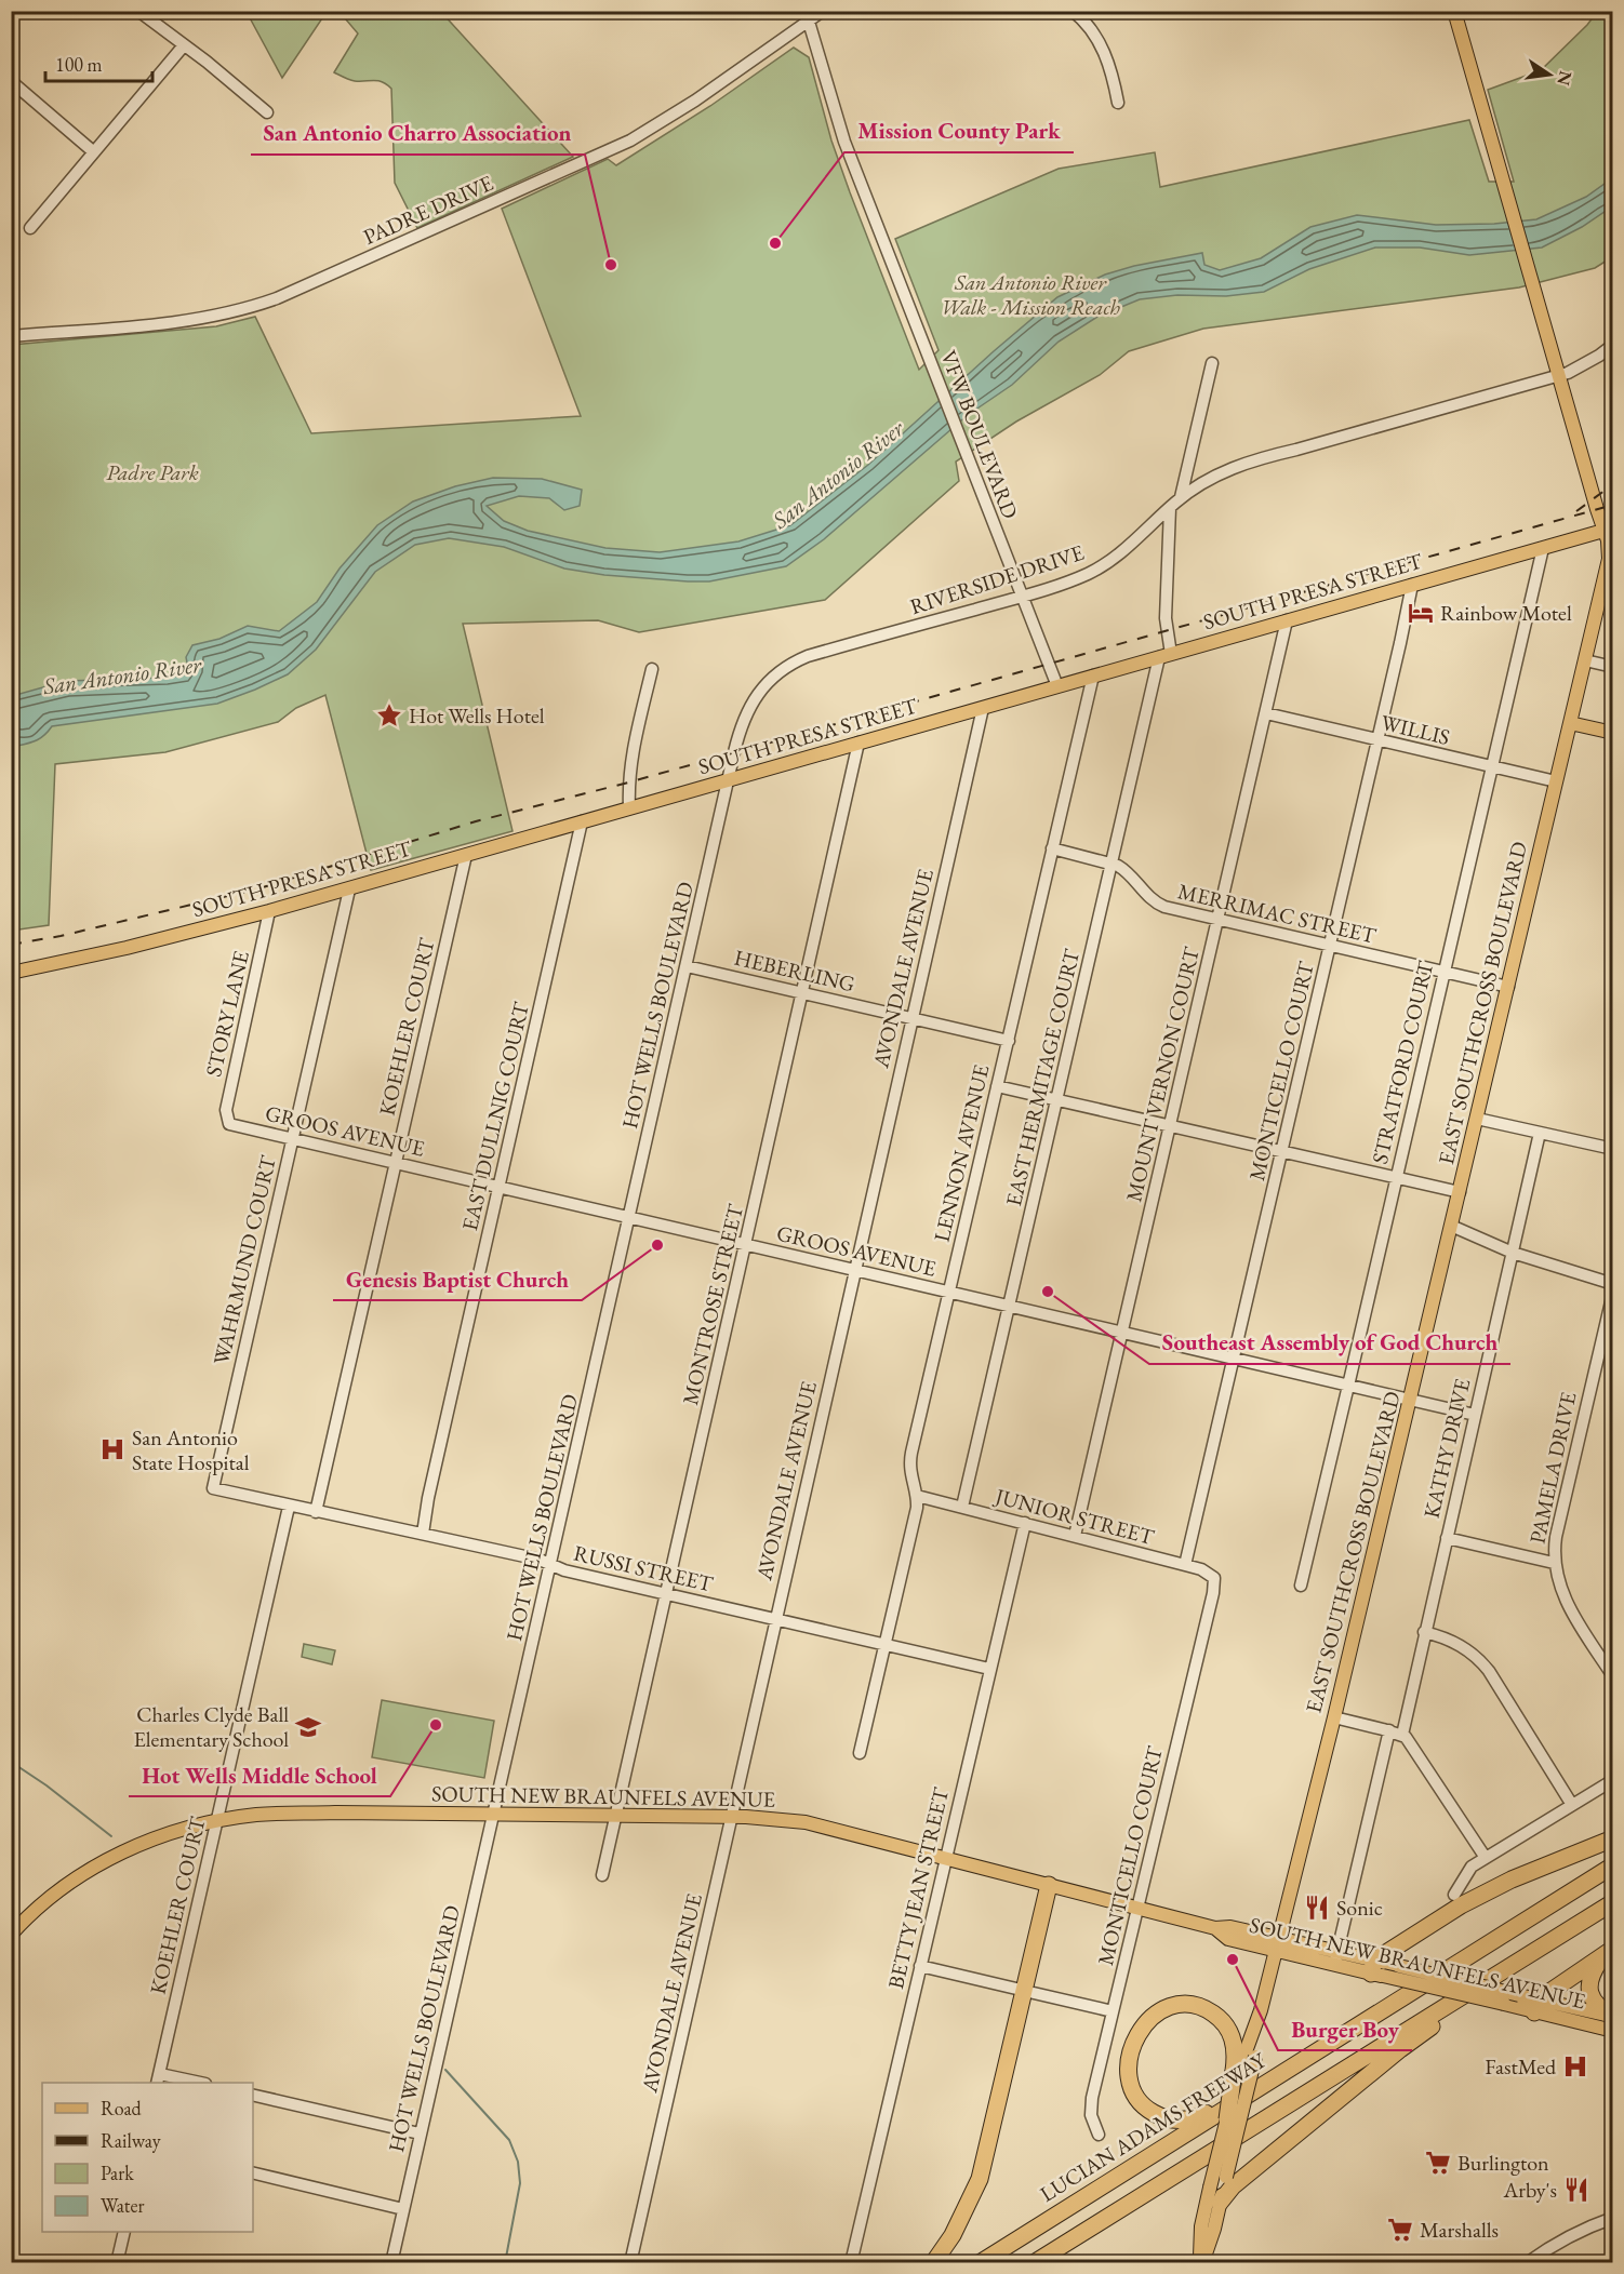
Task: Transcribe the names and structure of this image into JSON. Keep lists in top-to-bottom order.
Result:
{
  "streets": {
    "highway": ["LUCIAN ADAMS FREEWAY"],
    "main road": ["SOUTH PRESA STREET", "EAST SOUTHCROSS BOULEVARD", "SOUTH NEW BRAUNFELS AVENUE"],
    "street": [
      "PADRE DRIVE",
      "VFW BOULEVARD",
      "RIVERSIDE DRIVE",
      "WILLIS",
      "MERRIMAC STREET",
      "AVONDALE AVENUE",
      "HEBERLING",
      "HOT WELLS BOULEVARD",
      "STORY LANE",
      "KOEHLER COURT",
      "STRATFORD COURT",
      "MONTICELLO COURT",
      "MOUNT VERNON COURT",
      "EAST HERMITAGE COURT",
      "EAST DULLNIG COURT",
      "GROOS AVENUE",
      "LENNON AVENUE",
      "WAHRMUND COURT",
      "MONTROSE STREET",
      "KATHY DRIVE",
      "PAMELA DRIVE",
      "JUNIOR STREET",
      "RUSSI STREET",
      "BETTY JEAN STREET"
    ]
  },
  "crossings": [
    ["PADRE DRIVE", "VFW BOULEVARD"],
    ["VFW BOULEVARD", "RIVERSIDE DRIVE"],
    ["VFW BOULEVARD", "SOUTH PRESA STREET"],
    ["RIVERSIDE DRIVE", "SOUTH PRESA STREET"],
    ["RIVERSIDE DRIVE", "EAST SOUTHCROSS BOULEVARD"],
    ["RIVERSIDE DRIVE", "HOT WELLS BOULEVARD"],
    ["SOUTH PRESA STREET", "AVONDALE AVENUE"],
    ["SOUTH PRESA STREET", "EAST SOUTHCROSS BOULEVARD"],
    ["SOUTH PRESA STREET", "HOT WELLS BOULEVARD"],
    ["SOUTH PRESA STREET", "STORY LANE"],
    ["SOUTH PRESA STREET", "KOEHLER COURT"],
    ["SOUTH PRESA STREET", "STRATFORD COURT"],
    ["SOUTH PRESA STREET", "MONTICELLO COURT"],
    ["SOUTH PRESA STREET", "MOUNT VERNON COURT"],
    ["SOUTH PRESA STREET", "EAST HERMITAGE COURT"],
    ["SOUTH PRESA STREET", "EAST DULLNIG COURT"],
    ["SOUTH PRESA STREET", "LENNON AVENUE"],
    ["SOUTH PRESA STREET", "WAHRMUND COURT"],
    ["SOUTH PRESA STREET", "MONTROSE STREET"],
    ["WILLIS", "EAST SOUTHCROSS BOULEVARD"],
    ["WILLIS", "STRATFORD COURT"],
    ["WILLIS", "MONTICELLO COURT"],
    ["WILLIS", "MOUNT VERNON COURT"],
    ["MERRIMAC STREET", "EAST SOUTHCROSS BOULEVARD"],
    ["MERRIMAC STREET", "STRATFORD COURT"],
    ["MERRIMAC STREET", "MONTICELLO COURT"],
    ["MERRIMAC STREET", "MOUNT VERNON COURT"],
    ["MERRIMAC STREET", "EAST HERMITAGE COURT"],
    ["MERRIMAC STREET", "LENNON AVENUE"],
    ["AVONDALE AVENUE", "HEBERLING"],
    ["AVONDALE AVENUE", "GROOS AVENUE"],
    ["AVONDALE AVENUE", "RUSSI STREET"],
    ["AVONDALE AVENUE", "SOUTH NEW BRAUNFELS AVENUE"],
    ["HEBERLING", "HOT WELLS BOULEVARD"],
    ["HEBERLING", "LENNON AVENUE"],
    ["HEBERLING", "MONTROSE STREET"],
    ["EAST SOUTHCROSS BOULEVARD", "GROOS AVENUE"],
    ["EAST SOUTHCROSS BOULEVARD", "SOUTH NEW BRAUNFELS AVENUE"],
    ["HOT WELLS BOULEVARD", "GROOS AVENUE"],
    ["HOT WELLS BOULEVARD", "RUSSI STREET"],
    ["HOT WELLS BOULEVARD", "SOUTH NEW BRAUNFELS AVENUE"],
    ["STORY LANE", "GROOS AVENUE"],
    ["KOEHLER COURT", "GROOS AVENUE"],
    ["KOEHLER COURT", "RUSSI STREET"],
    ["KOEHLER COURT", "SOUTH NEW BRAUNFELS AVENUE"],
    ["STRATFORD COURT", "GROOS AVENUE"],
    ["MONTICELLO COURT", "GROOS AVENUE"],
    ["MONTICELLO COURT", "JUNIOR STREET"],
    ["MONTICELLO COURT", "SOUTH NEW BRAUNFELS AVENUE"],
    ["MOUNT VERNON COURT", "GROOS AVENUE"],
    ["MOUNT VERNON COURT", "JUNIOR STREET"],
    ["EAST HERMITAGE COURT", "GROOS AVENUE"],
    ["EAST HERMITAGE COURT", "JUNIOR STREET"],
    ["EAST DULLNIG COURT", "GROOS AVENUE"],
    ["EAST DULLNIG COURT", "RUSSI STREET"],
    ["GROOS AVENUE", "LENNON AVENUE"],
    ["GROOS AVENUE", "WAHRMUND COURT"],
    ["GROOS AVENUE", "MONTROSE STREET"],
    ["GROOS AVENUE", "KATHY DRIVE"],
    ["LENNON AVENUE", "JUNIOR STREET"],
    ["LENNON AVENUE", "RUSSI STREET"],
    ["WAHRMUND COURT", "RUSSI STREET"],
    ["MONTROSE STREET", "RUSSI STREET"],
    ["MONTROSE STREET", "SOUTH NEW BRAUNFELS AVENUE"],
    ["JUNIOR STREET", "BETTY JEAN STREET"],
    ["RUSSI STREET", "BETTY JEAN STREET"],
    ["SOUTH NEW BRAUNFELS AVENUE", "BETTY JEAN STREET"]
  ],
  "water": ["San Antonio River"],
  "parks": ["San Antonio River Walk - Mission Reach", "Padre Park"],
  "places": {
    "other": [
      "Mission County Park",
      "San Antonio Charro Association",
      "Genesis Baptist Church",
      "Southeast Assembly of God Church",
      "Hot Wells Middle School",
      "Burger Boy"
    ],
    "hotel": ["Rainbow Motel"],
    "place": ["Hot Wells Hotel"],
    "hospital": ["San Antonio State Hospital", "FastMed"],
    "school or university": ["Charles Clyde Ball Elementary School"],
    "restaurant": ["Sonic", "Arby's"],
    "supermarket": ["Burlington", "Marshalls"]
  },
  "legend": [
    "Road",
    "Railway",
    "Park",
    "Water"
  ],
  "scale_bar": "100 m",
  "north": "right"
}
